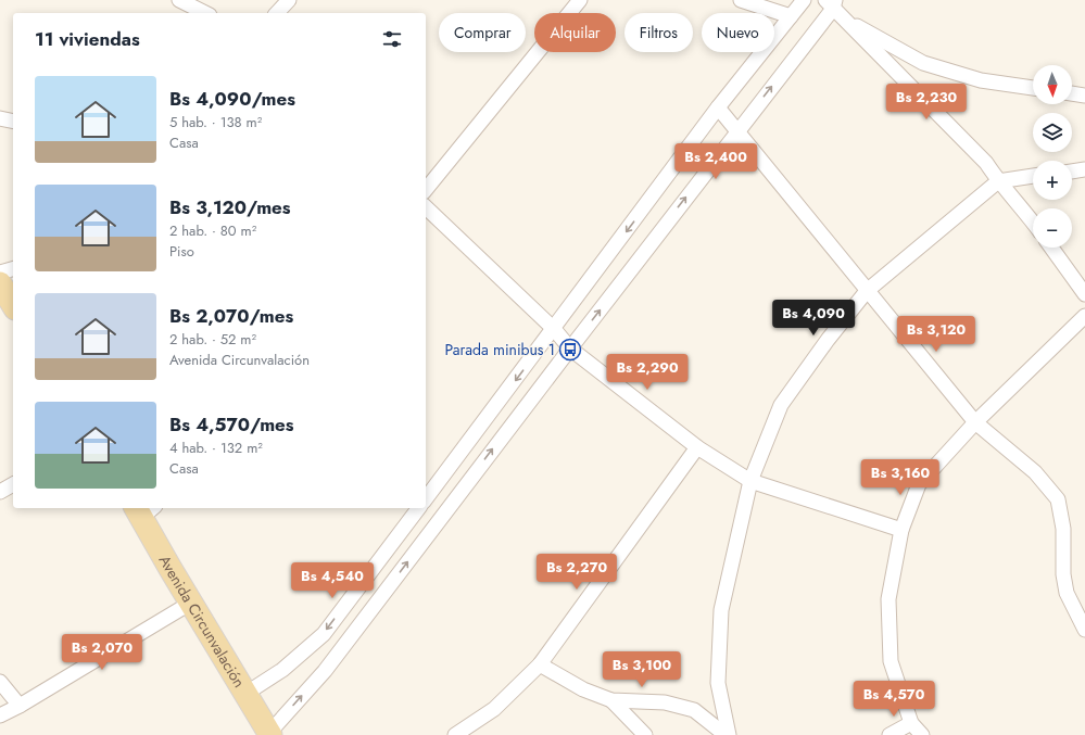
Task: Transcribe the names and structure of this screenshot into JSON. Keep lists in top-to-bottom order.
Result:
{
  "streets": {
    "main road": ["Avenida Circunvalación"]
  },
  "places": {
    "bus stop": ["Parada minibus 1"]
  },
  "north": "bottom",
  "page": {
    "chip": [
      "Comprar",
      "Alquilar",
      "Filtros",
      "Nuevo"
    ],
    "heading": "11 viviendas",
    "map_buttons": ["+", "−"],
    "list": [
      {
        "name": "Bs 4,090/mes",
        "note": "5 hab. · 138 m² · Casa"
      },
      {
        "name": "Bs 3,120/mes",
        "note": "2 hab. · 80 m² · Piso"
      },
      {
        "name": "Bs 2,070/mes",
        "note": "2 hab. · 52 m² · Avenida Circunvalación"
      },
      {
        "name": "Bs 4,570/mes",
        "note": "4 hab. · 132 m² · Casa"
      }
    ],
    "price": [
      "Bs 2,230",
      "Bs 2,400",
      "Bs 4,090",
      "Bs 3,120",
      "Bs 2,290",
      "Bs 3,160",
      "Bs 2,270",
      "Bs 4,540",
      "Bs 2,070",
      "Bs 3,100",
      "Bs 4,570"
    ]
  }
}
